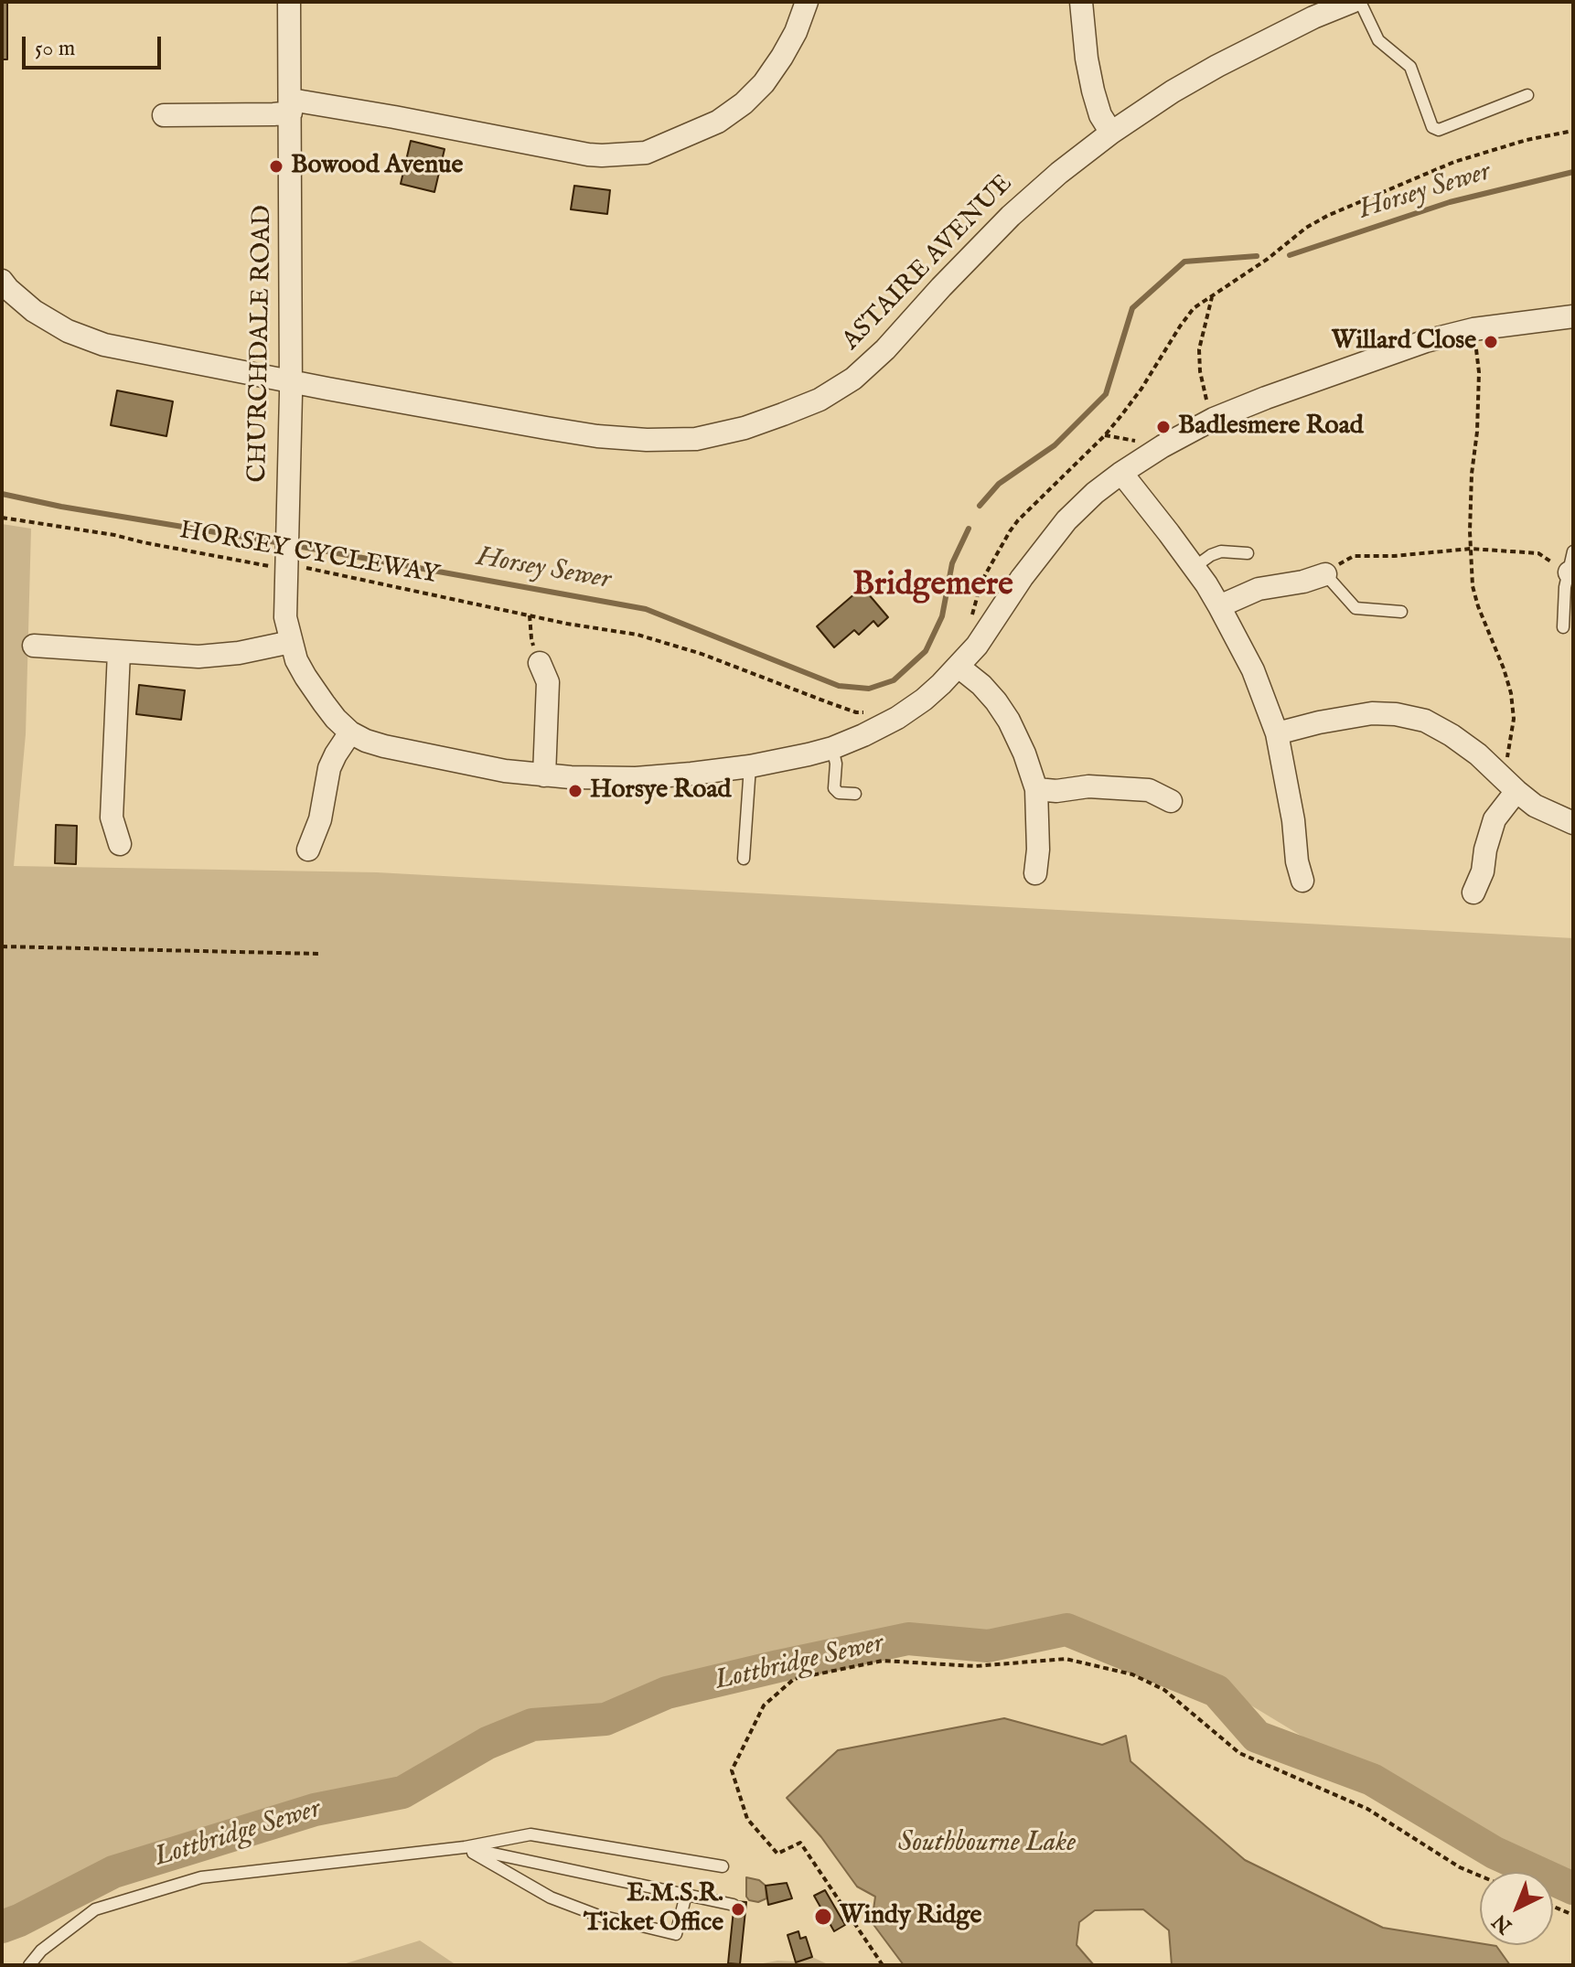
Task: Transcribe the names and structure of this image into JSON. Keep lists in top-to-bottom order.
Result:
{
  "streets": {
    "street": ["ASTAIRE AVENUE", "CHURCHDALE ROAD"],
    "path": ["HORSEY CYCLEWAY"]
  },
  "crossings": [
    ["ASTAIRE AVENUE", "CHURCHDALE ROAD"],
    ["CHURCHDALE ROAD", "HORSEY CYCLEWAY"]
  ],
  "districts": ["Bridgemere"],
  "water": ["Horsey Sewer", "Lottbridge Sewer", "Southbourne Lake"],
  "places": [
    "Bowood Avenue",
    "Willard Close",
    "Badlesmere Road",
    "Horsye Road",
    "E.M.S.R. Ticket Office",
    "Windy Ridge"
  ],
  "scale_bar": "50 m",
  "north": "bottom left"
}
